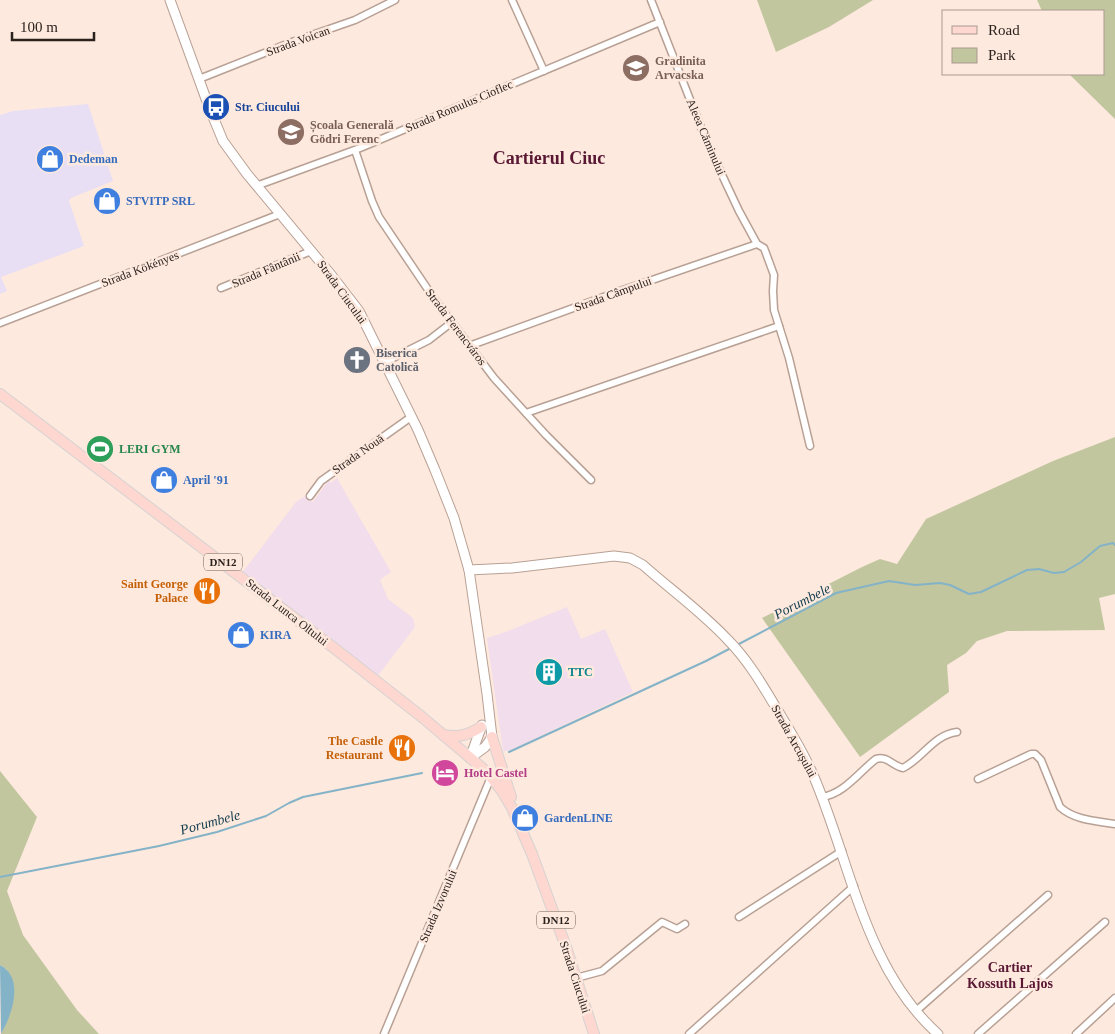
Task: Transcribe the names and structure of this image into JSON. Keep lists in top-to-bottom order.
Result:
{
  "streets": {
    "main road": [
      "Strada Ciucului",
      "DN12",
      "Strada Lunca Oltului",
      "Strada Arcușului"
    ],
    "street": [
      "Strada Voican",
      "Strada Romulus Cioflec",
      "Aleea Căminului",
      "Strada Kökényes",
      "Strada Fântânii",
      "Strada Câmpului",
      "Strada Ferencváros",
      "Strada Nouă",
      "Strada Izvorului"
    ]
  },
  "crossings": [
    ["Strada Voican", "Strada Ciucului"],
    ["Strada Romulus Cioflec", "Aleea Căminului"],
    ["Strada Romulus Cioflec", "Strada Ciucului"],
    ["Strada Romulus Cioflec", "Strada Ferencváros"],
    ["Aleea Căminului", "Strada Câmpului"],
    ["Strada Kökényes", "Strada Ciucului"],
    ["Strada Fântânii", "Strada Ciucului"],
    ["Strada Ciucului", "Strada Nouă"],
    ["Strada Ciucului", "Strada Lunca Oltului"],
    ["Strada Ciucului", "Strada Arcușului"],
    ["Strada Câmpului", "Strada Ferencváros"],
    ["Strada Lunca Oltului", "Strada Izvorului"]
  ],
  "districts": ["Cartierul Ciuc", "Cartier Kossuth Lajos"],
  "water": ["Porumbele"],
  "places": {
    "school or university": ["Gradinita Arvacska", "Școala Generală Gödri Ferenc"],
    "bus stop": ["Str. Ciucului"],
    "shop": [
      "Dedeman",
      "STVITP SRL",
      "April '91",
      "KIRA",
      "GardenLINE"
    ],
    "church": ["Biserica Catolică"],
    "sports": ["LERI GYM"],
    "restaurant": ["Saint George Palace", "The Castle Restaurant"],
    "building": ["TTC"],
    "hotel": ["Hotel Castel"]
  },
  "legend": ["Road", "Park"],
  "scale_bar": "100 m"
}
